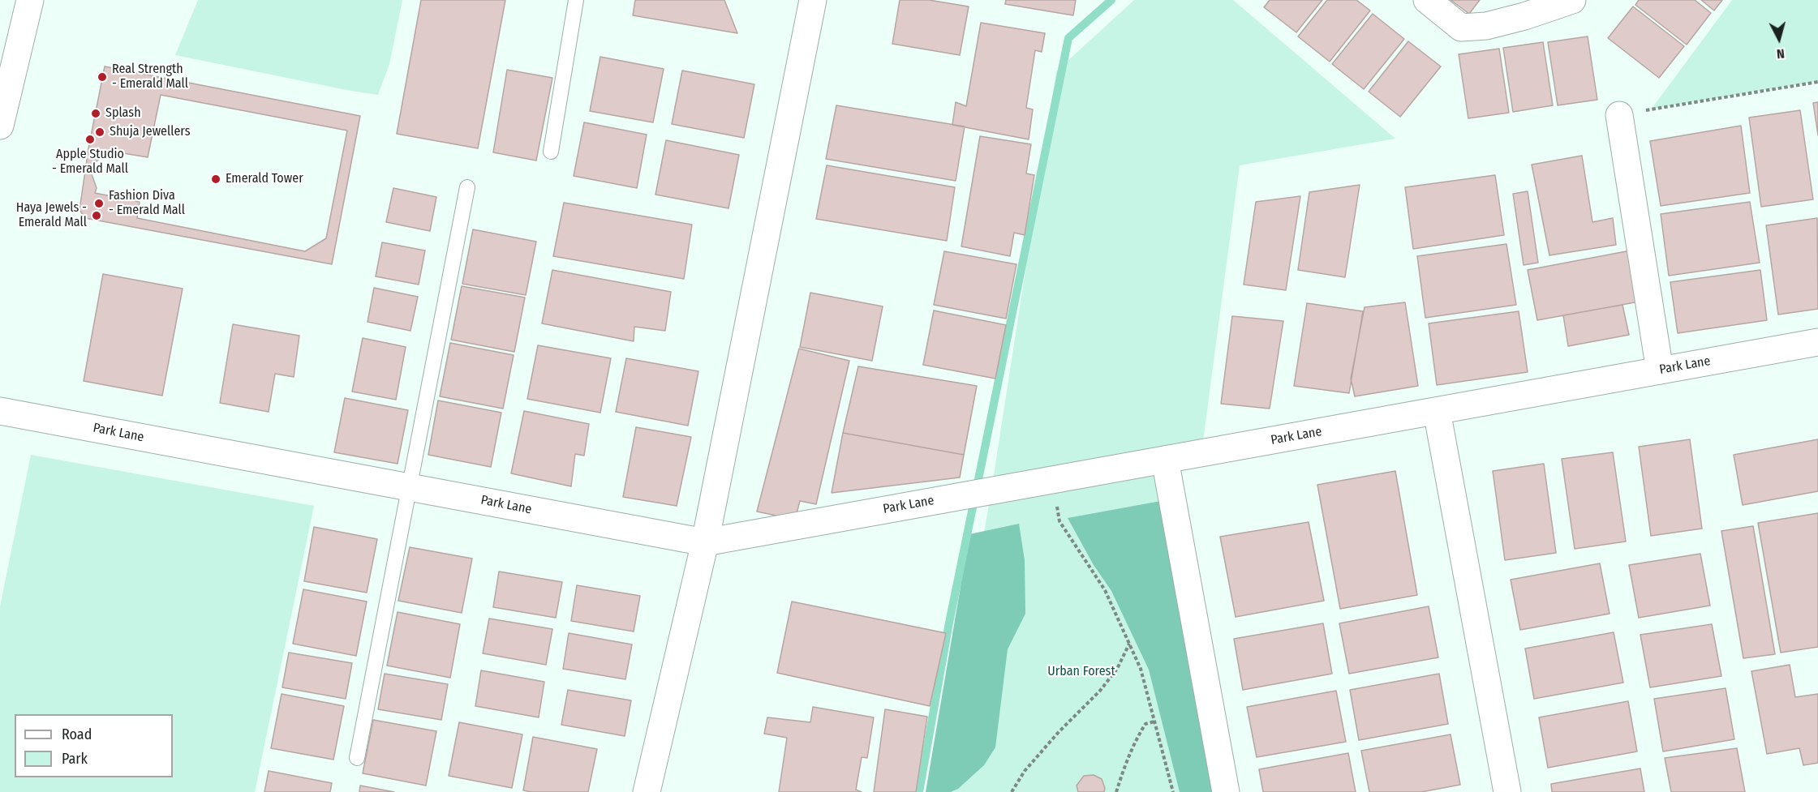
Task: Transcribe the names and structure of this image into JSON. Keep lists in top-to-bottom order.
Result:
{
  "streets": {
    "street": ["Park Lane"]
  },
  "parks": ["Urban Forest"],
  "places": [
    "Real Strength - Emerald Mall",
    "Splash",
    "Shuja Jewellers",
    "Apple Studio - Emerald Mall",
    "Emerald Tower",
    "Fashion Diva - Emerald Mall",
    "Haya Jewels - Emerald Mall"
  ],
  "legend": ["Road", "Park"],
  "north": "bottom"
}
